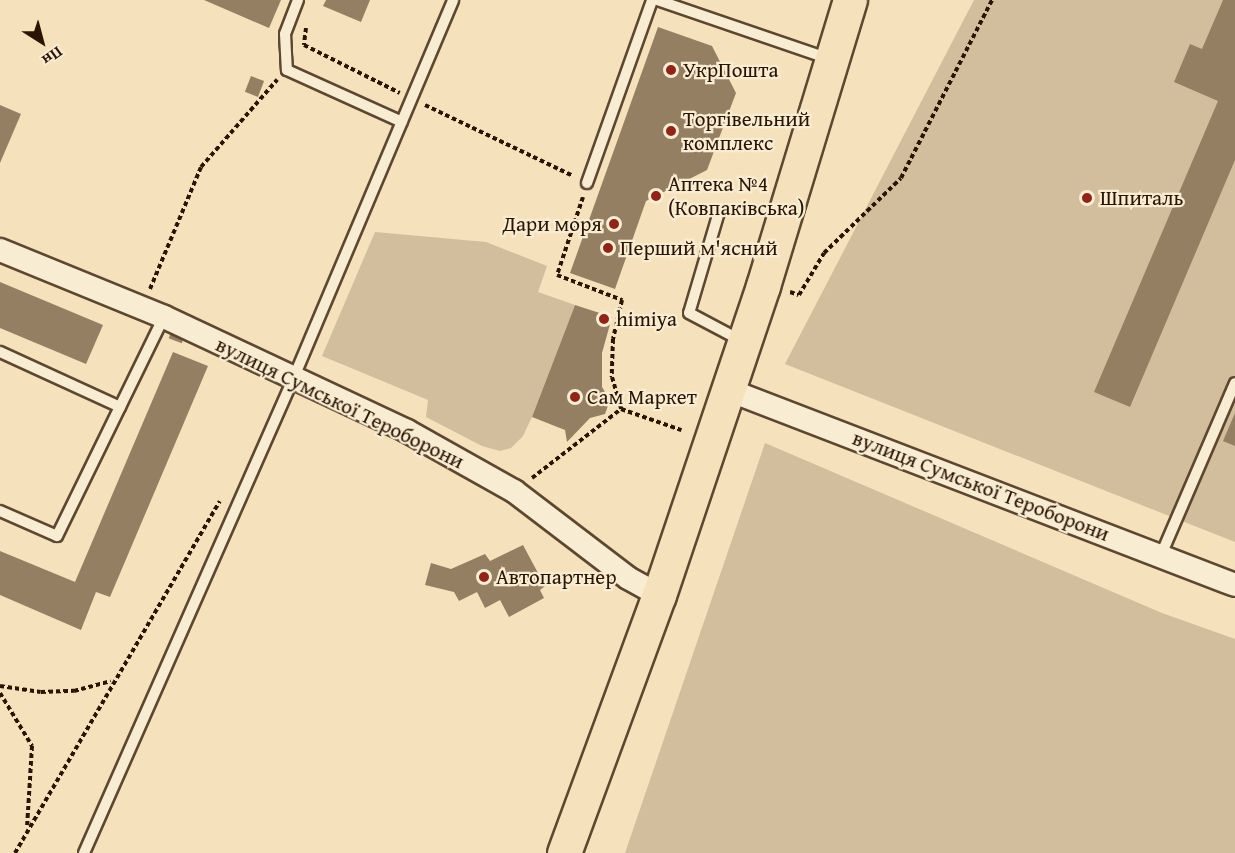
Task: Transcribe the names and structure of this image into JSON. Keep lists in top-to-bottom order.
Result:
{
  "streets": {
    "street": ["вулиця Сумської Тероборони"]
  },
  "places": [
    "УкрПошта",
    "Торгівельний комплекс",
    "Аптека №4 (Ковпаківська)",
    "Шпиталь",
    "Дари моря",
    "Перший м'ясний",
    "himiya",
    "Сам Маркет",
    "Автопартнер"
  ],
  "north": "bottom right"
}
